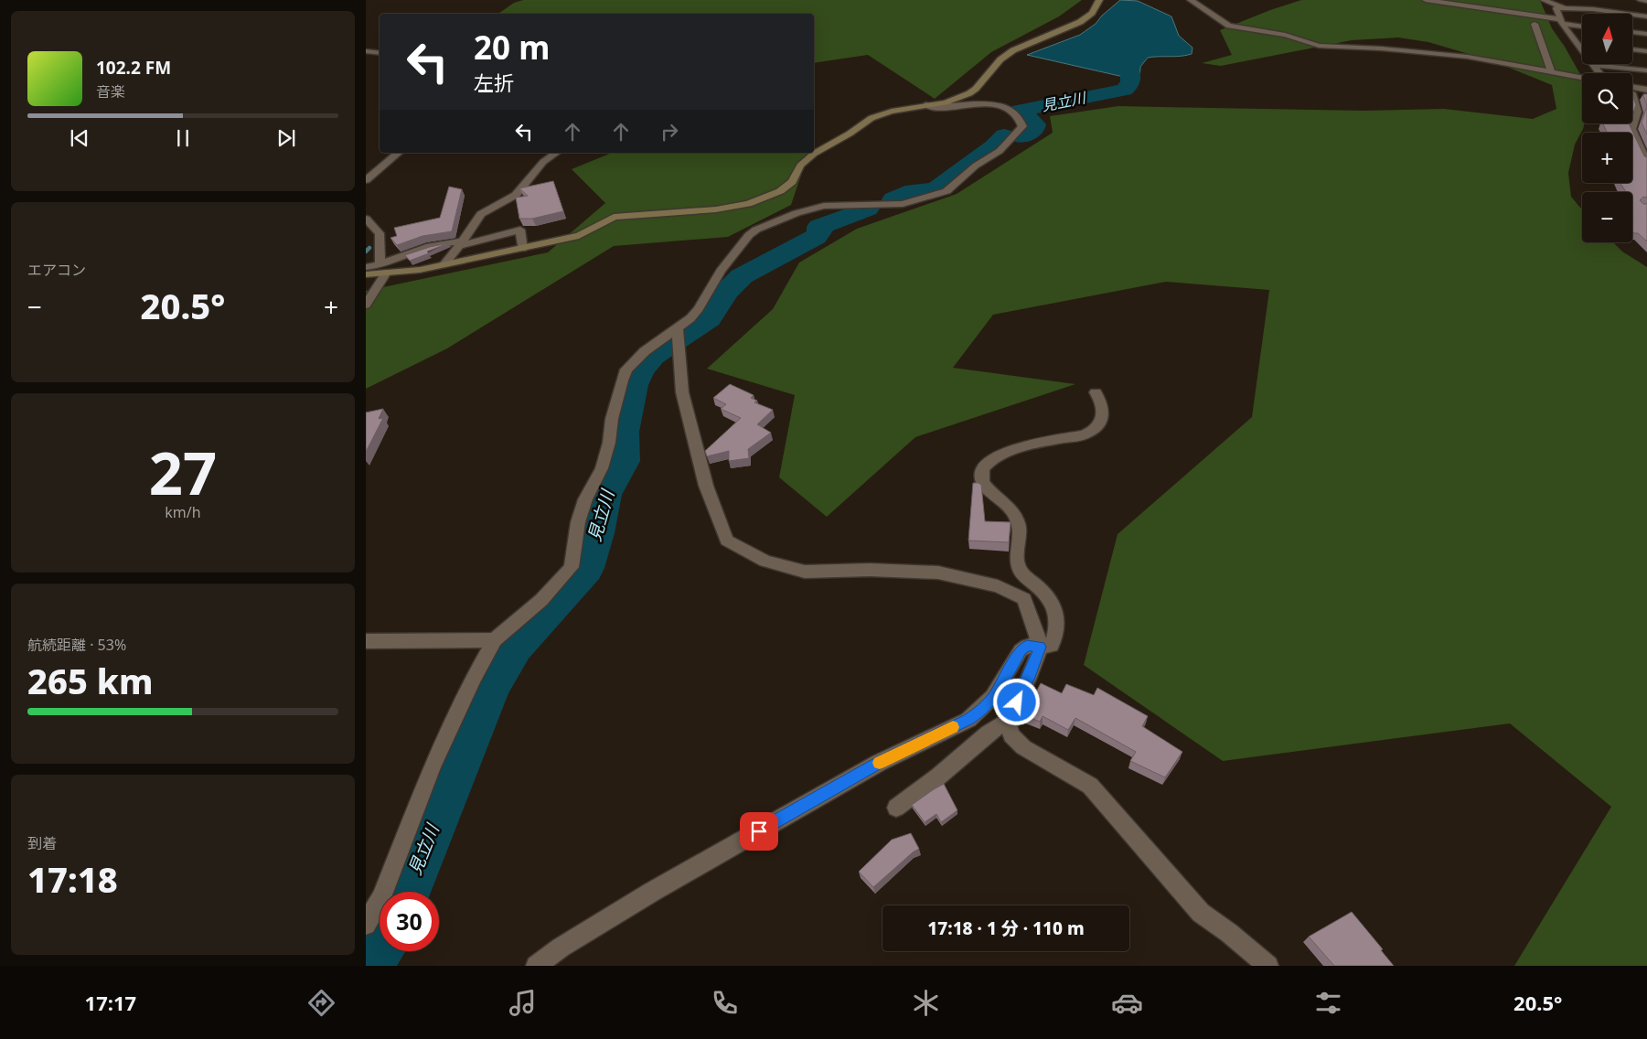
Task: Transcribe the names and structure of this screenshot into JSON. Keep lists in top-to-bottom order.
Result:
{
  "water": ["見立川"],
  "north": "top",
  "page": {
    "map_buttons": ["+", "−"],
    "turn": ["20 m", "左折"],
    "song": ["102.2 FM", "音楽"],
    "tile": [
      "エアコン",
      ["27", "km/h"],
      ["航続距離 · 53%", "265 km"],
      ["到着", "17:18"]
    ],
    "heat": ["−", "20.5°", "+"],
    "limit": "30",
    "trip": "17:18 · 1 分 · 110 m",
    "tabs": ["17:17", "20.5°"]
  }
}
